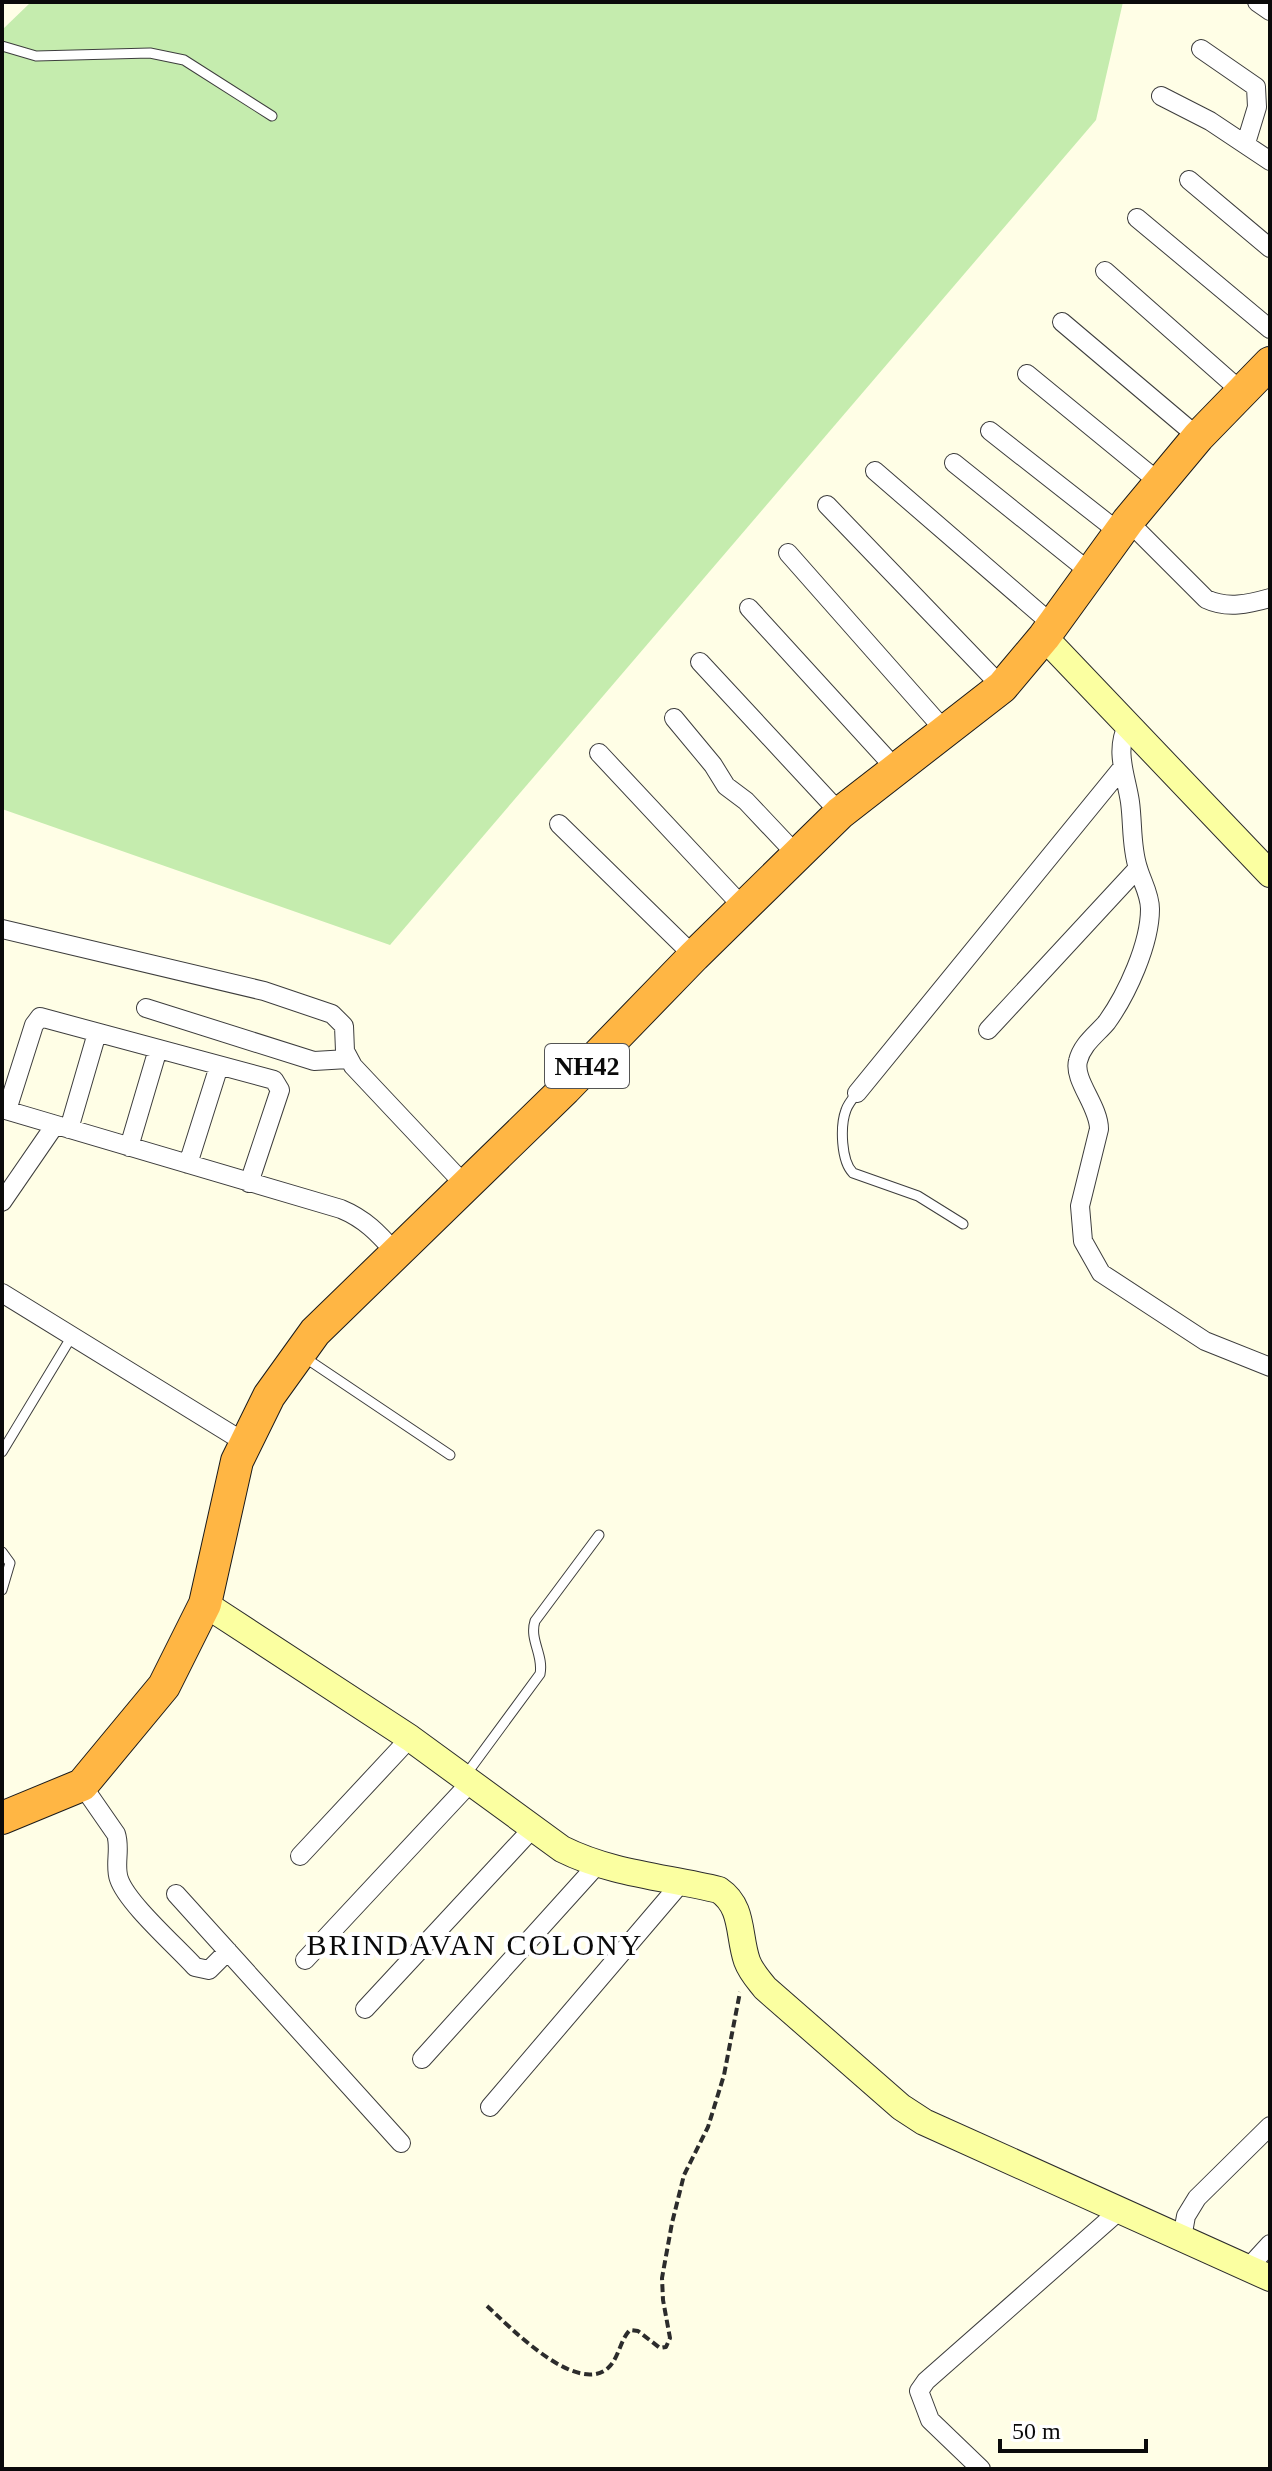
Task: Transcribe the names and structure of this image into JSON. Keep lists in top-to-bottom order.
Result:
{
  "streets": {
    "highway": ["NH42"]
  },
  "districts": ["BRINDAVAN COLONY"],
  "scale_bar": "50 m"
}
